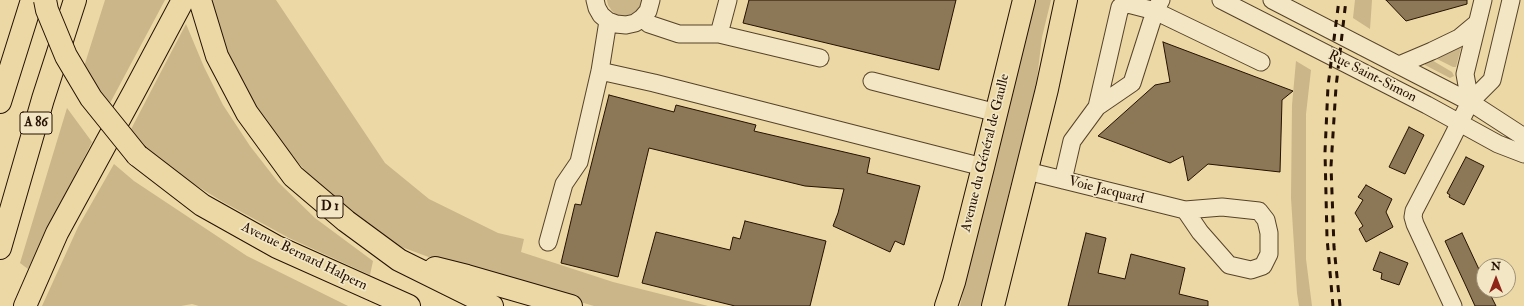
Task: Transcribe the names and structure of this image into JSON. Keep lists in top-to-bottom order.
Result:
{
  "streets": {
    "main road": [
      "A 86",
      "Avenue du Général de Gaulle",
      "D 1",
      "Avenue Bernard Halpern"
    ],
    "street": ["Rue Saint-Simon", "Voie Jacquard"]
  },
  "north": "top"
}
